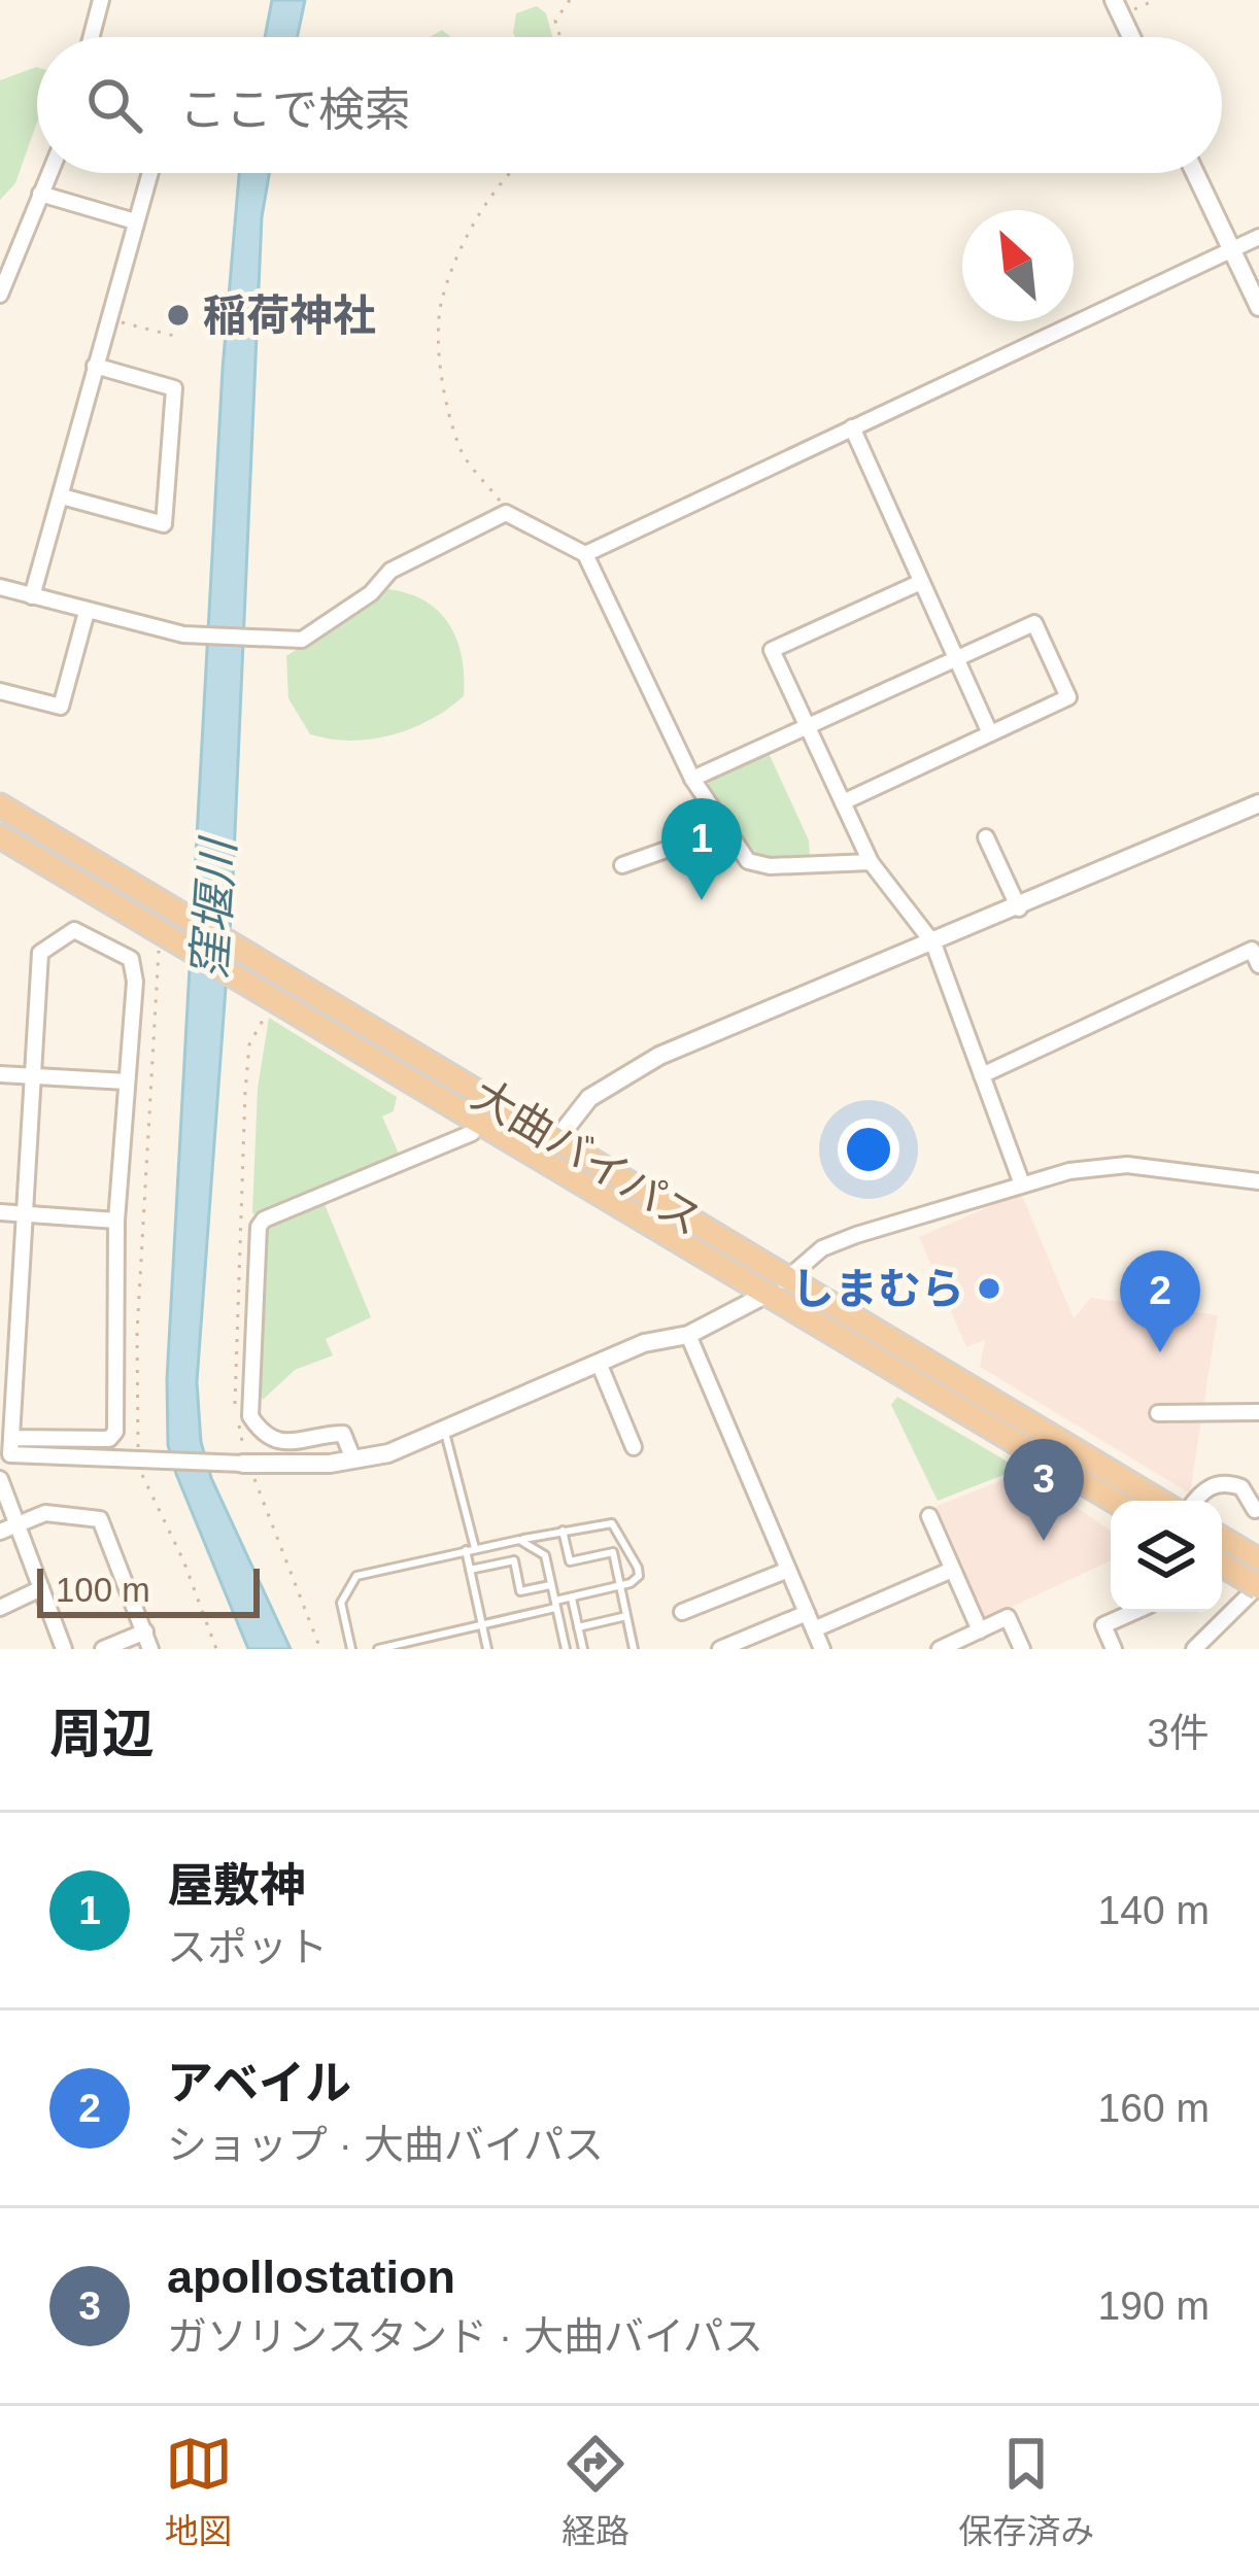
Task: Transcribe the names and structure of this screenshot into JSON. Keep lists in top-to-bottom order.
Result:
{
  "streets": {
    "highway": ["大曲バイパス"]
  },
  "water": ["窪堰川"],
  "places": ["稲荷神社", "しまむら"],
  "scale_bar": "100 m",
  "north": "top left",
  "page": {
    "search": "ここで検索",
    "pins": ["1", "2", "3"],
    "scale": "100 m",
    "heading": ["周辺", "3件"],
    "list": [
      {
        "mark": "1",
        "name": "屋敷神",
        "note": "スポット",
        "value": "140 m"
      },
      {
        "mark": "2",
        "name": "アベイル",
        "note": "ショップ · 大曲バイパス",
        "value": "160 m"
      },
      {
        "mark": "3",
        "name": "apollostation",
        "note": "ガソリンスタンド · 大曲バイパス",
        "value": "190 m"
      }
    ],
    "nav": ["地図", "経路", "保存済み"]
  }
}
